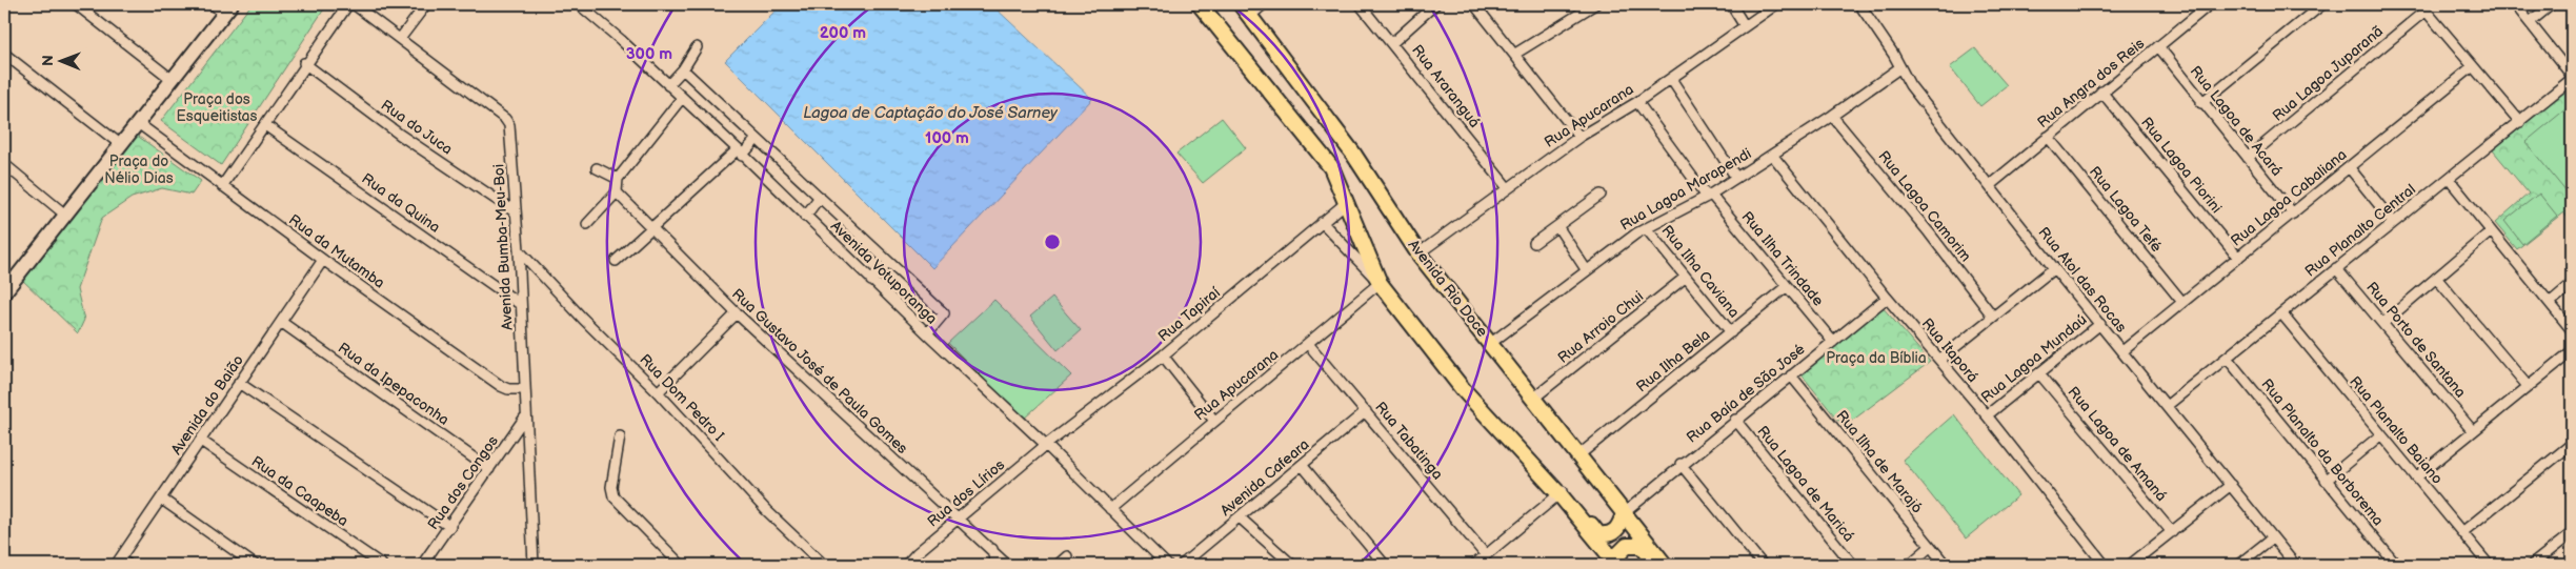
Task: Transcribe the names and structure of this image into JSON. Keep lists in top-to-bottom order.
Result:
{
  "streets": {
    "main road": ["Avenida Rio Doce"],
    "street": [
      "Rua Lagoa Juparanã",
      "Rua Angra dos Reis",
      "Rua Araranguá",
      "Rua Apucarana",
      "Rua Lagoa de Acará",
      "Rua do Juca",
      "Rua Lagoa Piorini",
      "Rua Lagoa Marapendi",
      "Rua Lagoa Cabaliana",
      "Rua da Quina",
      "Rua Lagoa Camorim",
      "Rua Lagoa Tefé",
      "Rua Planalto Central",
      "Avenida Bumba-Meu-Boi",
      "Rua da Mutamba",
      "Rua Ilha Trindade",
      "Rua Ilha Caviana",
      "Avenida Votuporanga",
      "Rua Atol das Rocas",
      "Rua Tapiraí",
      "Rua Arroio Chui",
      "Rua Porto de Santana",
      "Rua Itaporá",
      "Rua Lagoa Mundaú",
      "Rua Ilha Bela",
      "Rua Gustavo José de Paula Gomes",
      "Rua da Ipepaconha",
      "Rua Baía de São José",
      "Rua Dom Pedro I",
      "Avenida do Baião",
      "Rua Planalto Baiano",
      "Rua Tabatinga",
      "Rua Lagoa de Amaná",
      "Rua Planalto da Borborema",
      "Rua Ilha de Marajó",
      "Avenida Cafeara",
      "Rua dos Congos",
      "Rua Lagoa de Maricá",
      "Rua da Caapeba",
      "Rua dos Lírios"
    ]
  },
  "crossings": [
    ["Rua Lagoa Juparanã", "Rua Lagoa de Acará"],
    ["Rua Angra dos Reis", "Rua Lagoa de Acará"],
    ["Rua Angra dos Reis", "Rua Lagoa Piorini"],
    ["Rua Angra dos Reis", "Rua Lagoa Tefé"],
    ["Rua Angra dos Reis", "Rua Atol das Rocas"],
    ["Rua Araranguá", "Rua Apucarana"],
    ["Rua Apucarana", "Rua Ilha Trindade"],
    ["Rua Apucarana", "Avenida Votuporanga"],
    ["Rua Apucarana", "Avenida Rio Doce"],
    ["Rua Apucarana", "Rua Tabatinga"],
    ["Rua Lagoa de Acará", "Rua Lagoa Cabaliana"],
    ["Rua do Juca", "Avenida Bumba-Meu-Boi"],
    ["Rua Lagoa Piorini", "Rua Lagoa Cabaliana"],
    ["Rua Lagoa Marapendi", "Rua Lagoa Camorim"],
    ["Rua Lagoa Marapendi", "Rua Ilha Trindade"],
    ["Rua Lagoa Marapendi", "Rua Ilha Caviana"],
    ["Rua Lagoa Marapendi", "Rua Atol das Rocas"],
    ["Rua Lagoa Marapendi", "Avenida Rio Doce"],
    ["Rua Lagoa Marapendi", "Rua Itaporá"],
    ["Rua Lagoa Cabaliana", "Rua Lagoa Tefé"],
    ["Rua Lagoa Cabaliana", "Rua Atol das Rocas"],
    ["Rua da Quina", "Avenida Bumba-Meu-Boi"],
    ["Rua Planalto Central", "Rua Atol das Rocas"],
    ["Rua Planalto Central", "Rua Porto de Santana"],
    ["Rua Planalto Central", "Rua Planalto Baiano"],
    ["Rua Planalto Central", "Rua Planalto da Borborema"],
    ["Avenida Bumba-Meu-Boi", "Rua da Mutamba"],
    ["Avenida Bumba-Meu-Boi", "Rua Dom Pedro I"],
    ["Avenida Bumba-Meu-Boi", "Rua dos Congos"],
    ["Rua da Mutamba", "Avenida do Baião"],
    ["Rua Ilha Trindade", "Rua Ilha Bela"],
    ["Rua Ilha Trindade", "Rua Baía de São José"],
    ["Rua Ilha Caviana", "Rua Arroio Chui"],
    ["Rua Ilha Caviana", "Rua Ilha Bela"],
    ["Avenida Votuporanga", "Rua Tapiraí"],
    ["Avenida Votuporanga", "Rua dos Lírios"],
    ["Rua Atol das Rocas", "Rua Lagoa Mundaú"],
    ["Avenida Rio Doce", "Rua Arroio Chui"],
    ["Avenida Rio Doce", "Rua Ilha Bela"],
    ["Avenida Rio Doce", "Rua Baía de São José"],
    ["Rua Tapiraí", "Rua dos Lírios"],
    ["Rua Itaporá", "Rua Lagoa Mundaú"],
    ["Rua Itaporá", "Rua Baía de São José"],
    ["Rua Lagoa Mundaú", "Rua Lagoa de Amaná"],
    ["Rua Gustavo José de Paula Gomes", "Rua dos Lírios"],
    ["Rua da Ipepaconha", "Avenida do Baião"],
    ["Rua da Ipepaconha", "Rua dos Congos"],
    ["Rua Baía de São José", "Rua Ilha de Marajó"],
    ["Rua Baía de São José", "Rua Lagoa de Maricá"],
    ["Avenida do Baião", "Rua da Caapeba"],
    ["Rua Tabatinga", "Avenida Cafeara"]
  ],
  "water": ["Lagoa de Captação do José Sarney"],
  "parks": ["Praça dos Esqueitistas", "Praça do Nélio Dias", "Praça da Bíblia"],
  "north": "left",
  "rings": ["200 m", "300 m", "100 m"]
}
